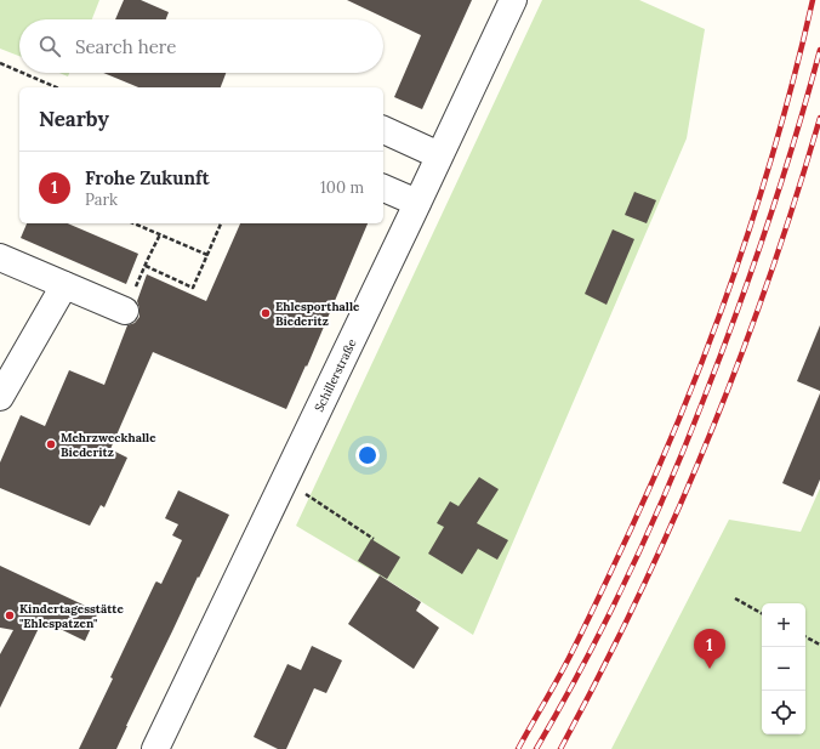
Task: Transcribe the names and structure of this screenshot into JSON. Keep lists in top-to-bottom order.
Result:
{
  "streets": {
    "street": ["Schillerstraße"]
  },
  "places": ["Ehlesporthalle Biederitz", "Mehrzweckhalle Biederitz", "Kindertagesstätte \"Ehlespatzen\""],
  "page": {
    "search": "Search here",
    "heading": "Nearby",
    "list": [
      {
        "mark": "1",
        "name": "Frohe Zukunft",
        "note": "Park",
        "value": "100 m"
      }
    ],
    "map_buttons": ["+", "−"],
    "pins": "1"
  }
}
